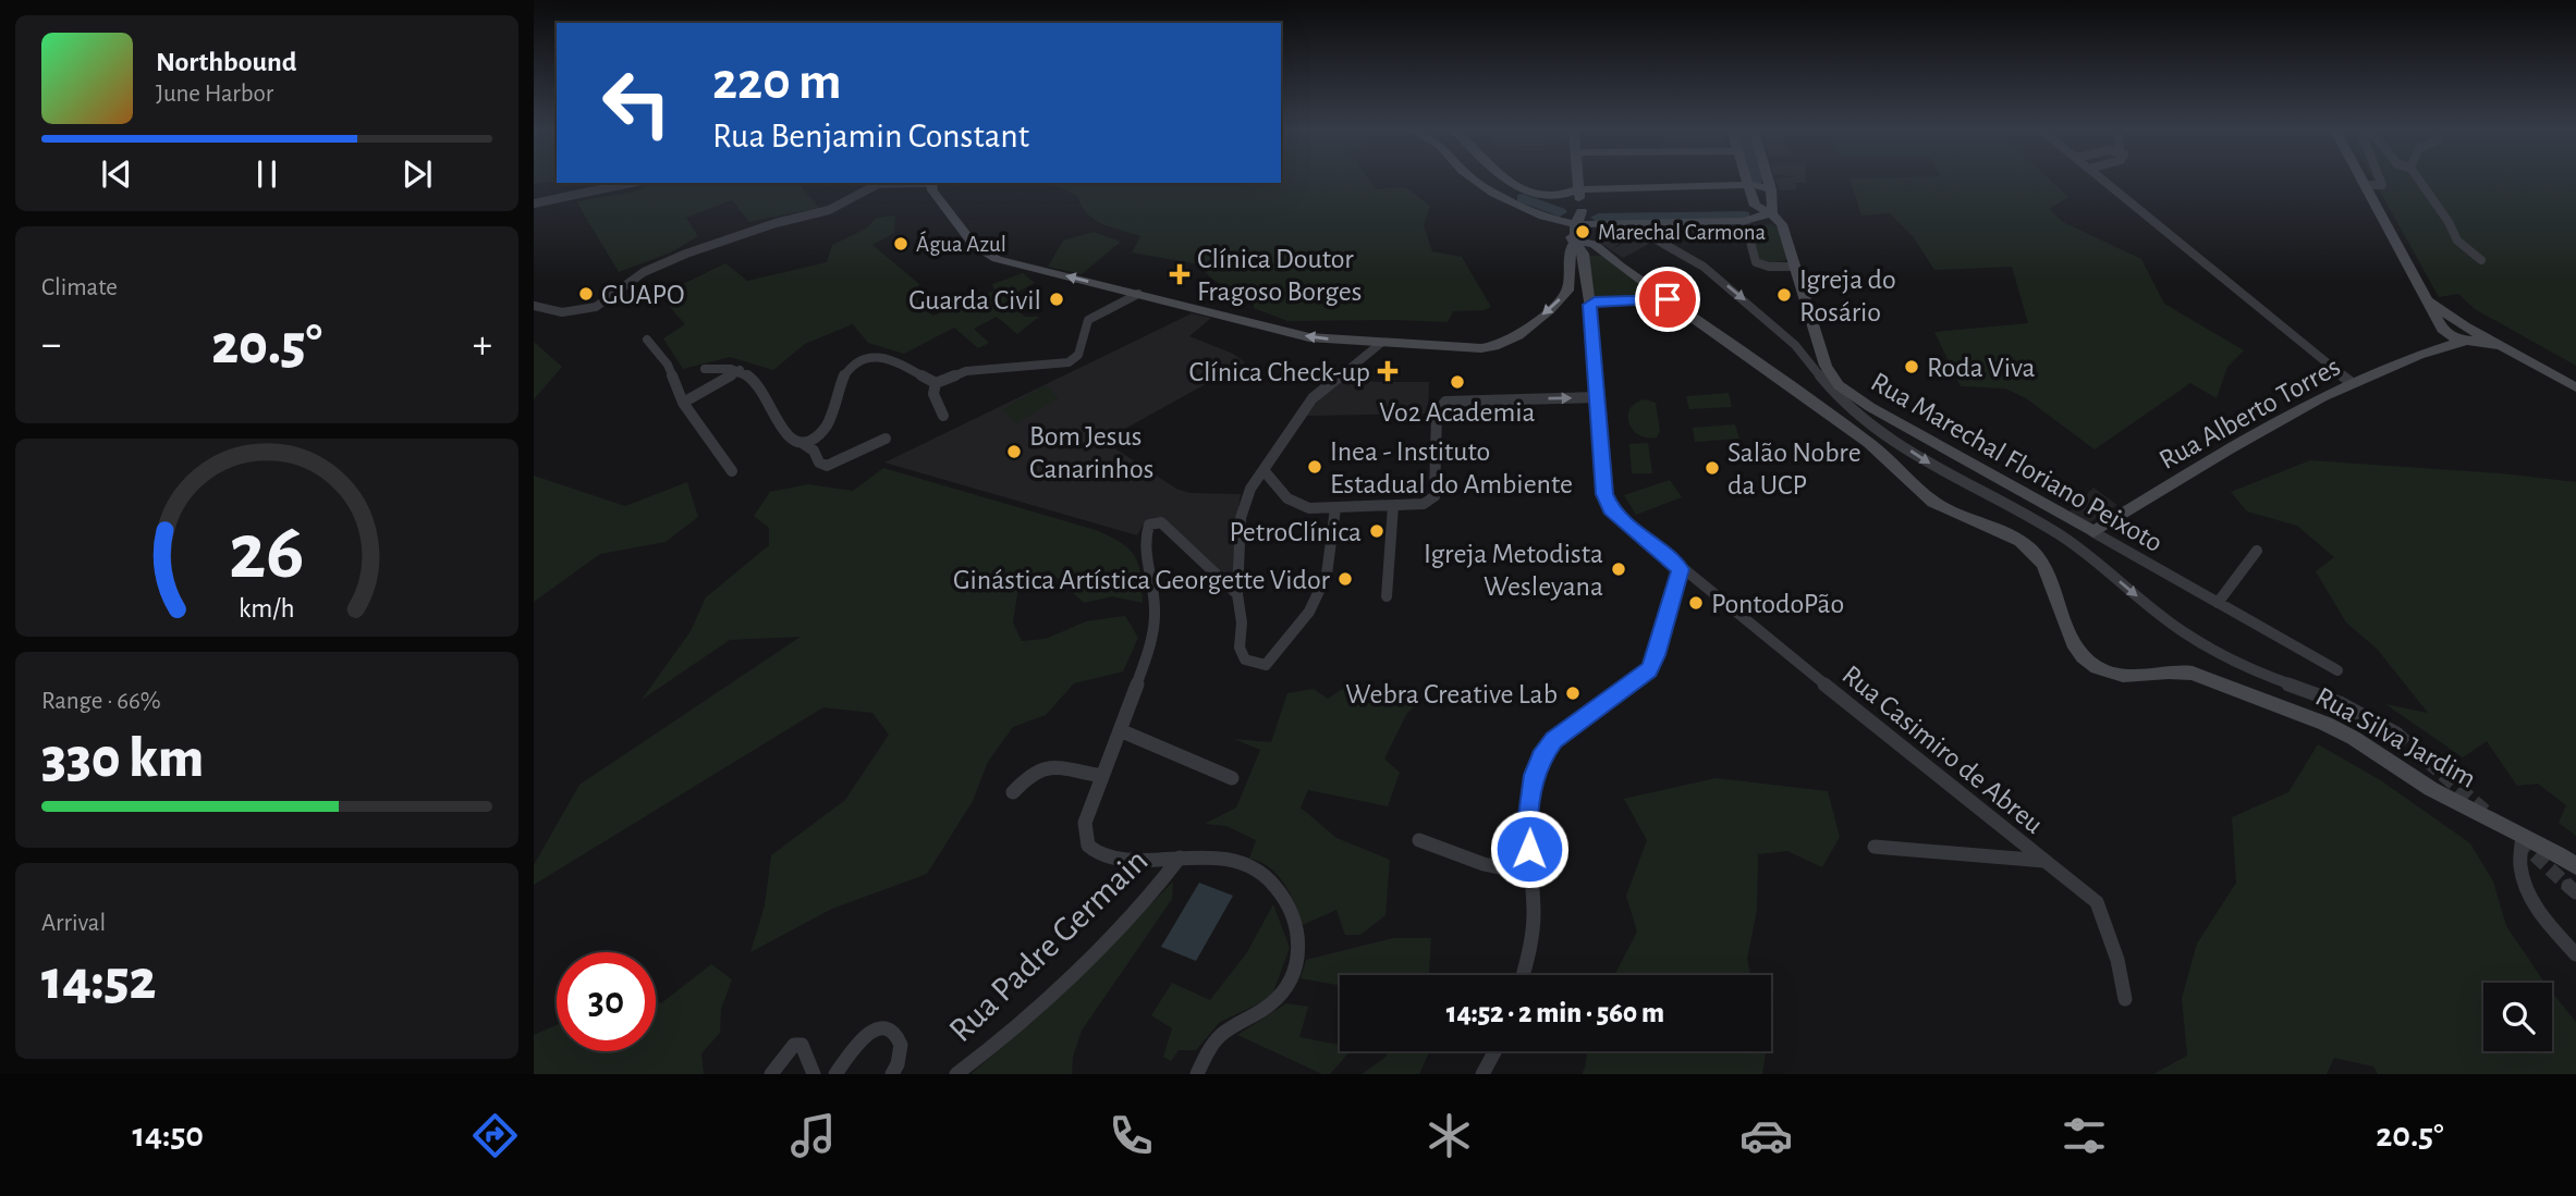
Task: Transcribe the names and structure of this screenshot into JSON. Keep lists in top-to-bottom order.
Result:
{
  "streets": {
    "main road": ["Rua Alberto Torres", "Rua Marechal Floriano Peixoto", "Rua Silva Jardim"],
    "street": ["Rua Casimiro de Abreu", "Rua Padre Germain"]
  },
  "crossings": [
    ["Rua Alberto Torres", "Rua Marechal Floriano Peixoto"]
  ],
  "places": {
    "other": [
      "Marechal Carmona",
      "Água Azul",
      "GUAPO",
      "Igreja do Rosário",
      "Guarda Civil",
      "Roda Viva",
      "Vo2 Academia",
      "Bom Jesus Canarinhos",
      "Inea - Instituto Estadual do Ambiente",
      "Salão Nobre da UCP",
      "PetroClínica",
      "Igreja Metodista Wesleyana",
      "Ginástica Artística Georgette Vidor",
      "PontodoPão",
      "Webra Creative Lab"
    ],
    "health": ["Clínica Doutor Fragoso Borges", "Clínica Check-up"]
  },
  "page": {
    "turn": ["220 m", "Rua Benjamin Constant"],
    "song": ["Northbound", "June Harbor"],
    "tile": [
      "Climate",
      ["Range · 66%", "330 km"],
      ["Arrival", "14:52"]
    ],
    "heat": ["−", "20.5°", "+"],
    "limit": "30",
    "trip": "14:52 · 2 min · 560 m",
    "tabs": ["14:50", "20.5°"],
    "gauge": ["26", "km/h"]
  }
}
